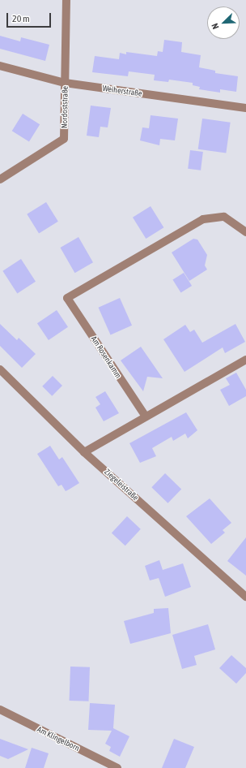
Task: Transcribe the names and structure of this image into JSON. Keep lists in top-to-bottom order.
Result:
{
  "streets": {
    "street": [
      "Weiherstraße",
      "Nordoststraße",
      "Am Rosenkamm",
      "Ziegeleistraße",
      "Am Klingelborn"
    ]
  },
  "crossings": [
    ["Weiherstraße", "Nordoststraße"]
  ],
  "scale_bar": "20 m",
  "north": "bottom left"
}
